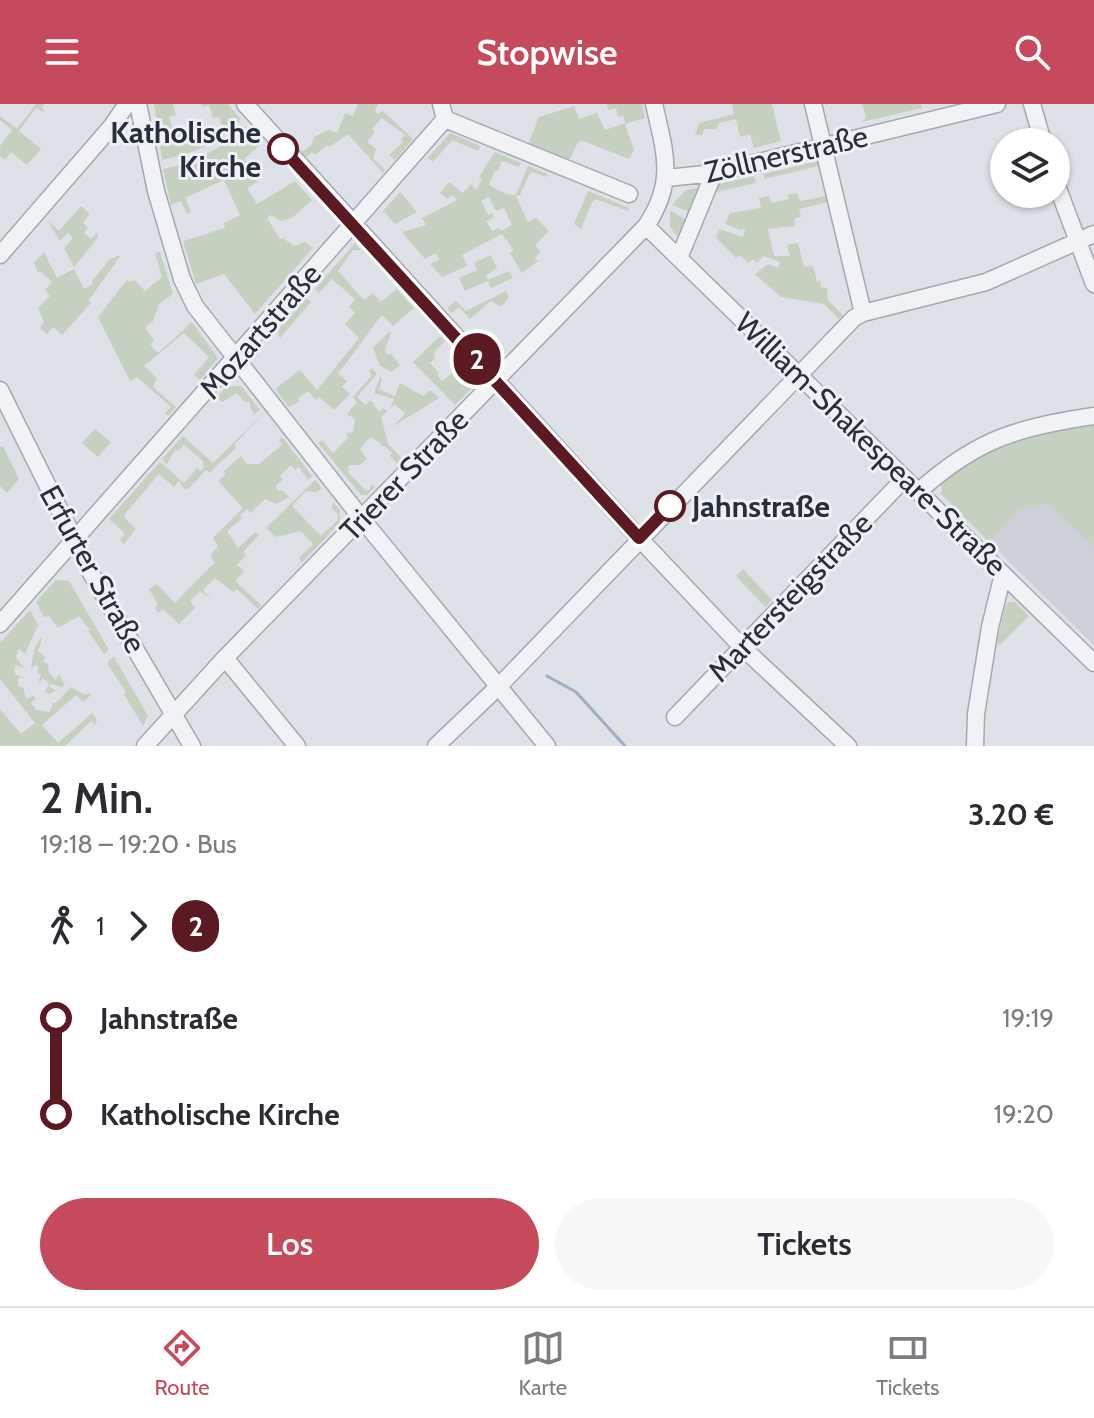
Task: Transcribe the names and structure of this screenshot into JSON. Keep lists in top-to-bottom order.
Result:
{
  "streets": {
    "street": [
      "Zöllnerstraße",
      "Mozartstraße",
      "William-Shakespeare-Straße",
      "Trierer Straße",
      "Erfurter Straße",
      "Martersteigstraße"
    ]
  },
  "crossings": [
    ["Zöllnerstraße", "Trierer Straße"],
    ["Mozartstraße", "Erfurter Straße"],
    ["William-Shakespeare-Straße", "Trierer Straße"],
    ["William-Shakespeare-Straße", "Martersteigstraße"],
    ["Trierer Straße", "Erfurter Straße"]
  ],
  "places": ["Katholische Kirche", "Jahnstraße"],
  "lines": ["bus line 2"],
  "page": {
    "header": "Stopwise",
    "on_map": "2",
    "heading": ["2 Min.", "19:18 – 19:20 · Bus", "3.20 €"],
    "legs": ["1", "2"],
    "list": [
      {
        "name": "Jahnstraße",
        "value": "19:19"
      },
      {
        "name": "Katholische Kirche",
        "value": "19:20"
      }
    ],
    "buttons": ["Los", "Tickets"],
    "tabs": ["Route", "Karte", "Tickets"]
  }
}
